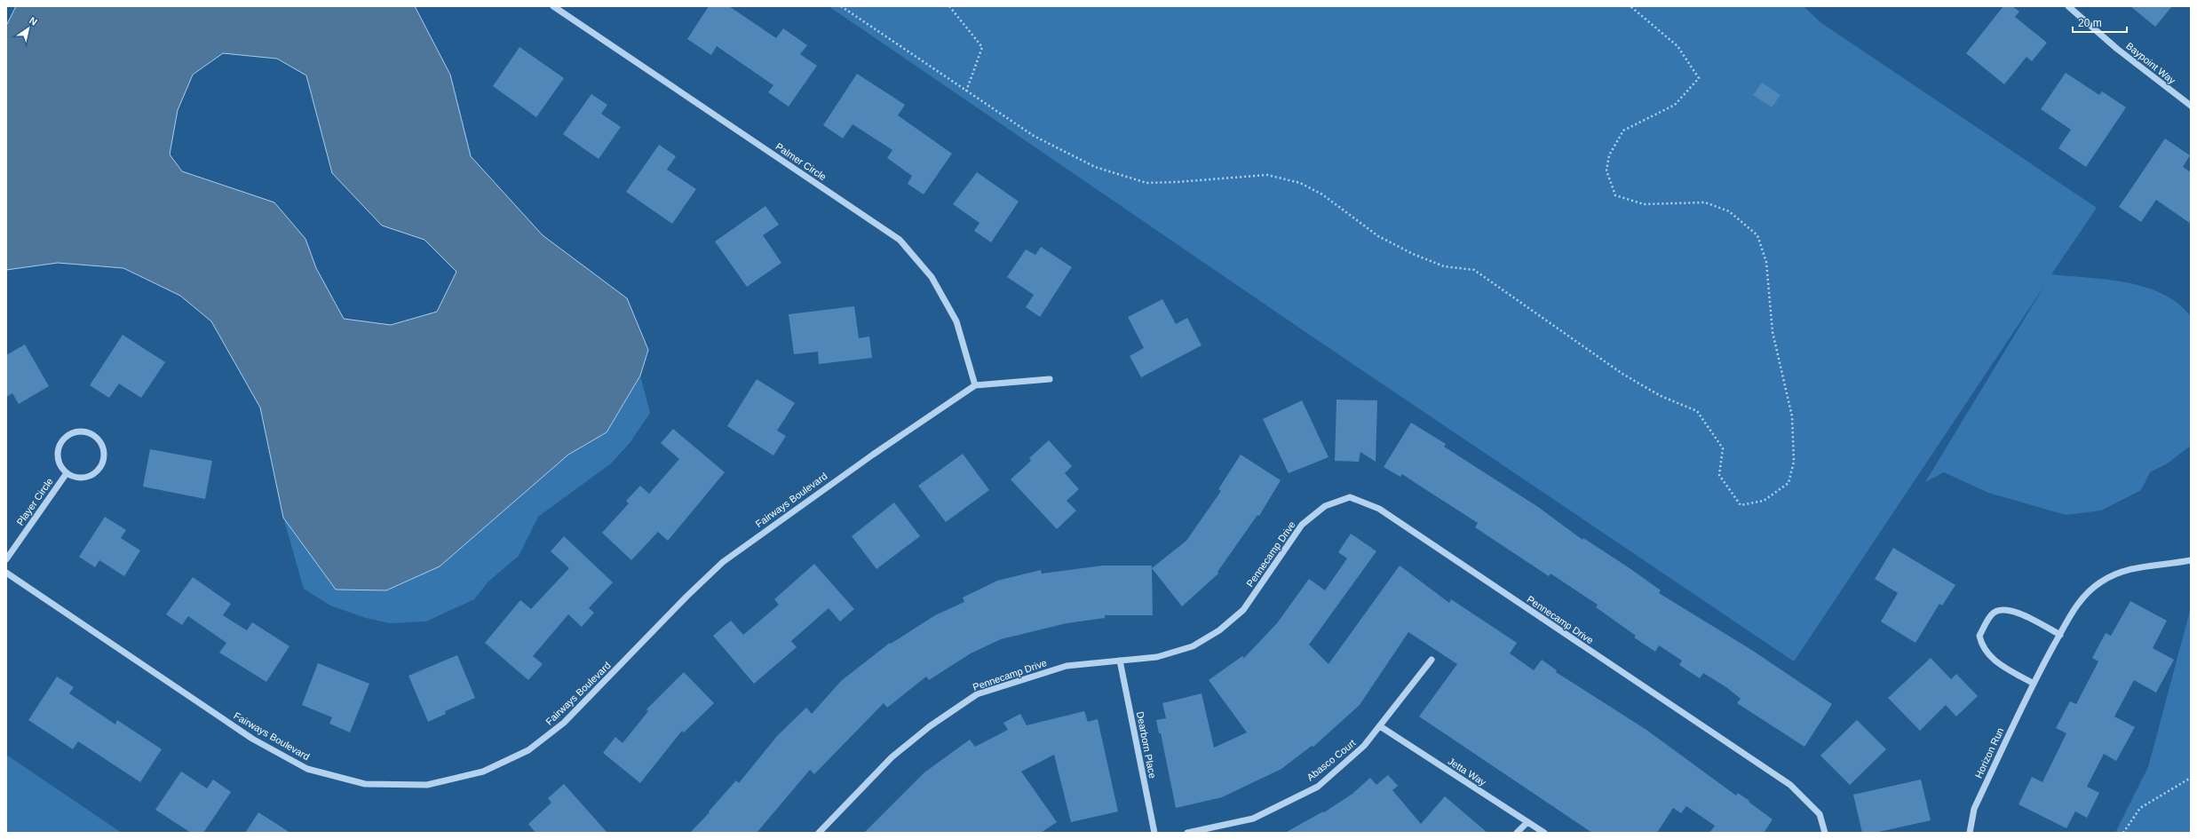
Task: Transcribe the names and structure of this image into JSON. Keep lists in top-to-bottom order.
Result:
{
  "streets": {
    "street": [
      "Baypoint Way",
      "Palmer Circle",
      "Fairways Boulevard",
      "Player Circle",
      "Pennecamp Drive",
      "Dearborn Place",
      "Horizon Run",
      "Abasco Court",
      "Jetta Way"
    ]
  },
  "crossings": [
    ["Palmer Circle", "Fairways Boulevard"],
    ["Pennecamp Drive", "Dearborn Place"],
    ["Abasco Court", "Jetta Way"]
  ],
  "scale_bar": "20 m",
  "north": "top right"
}
